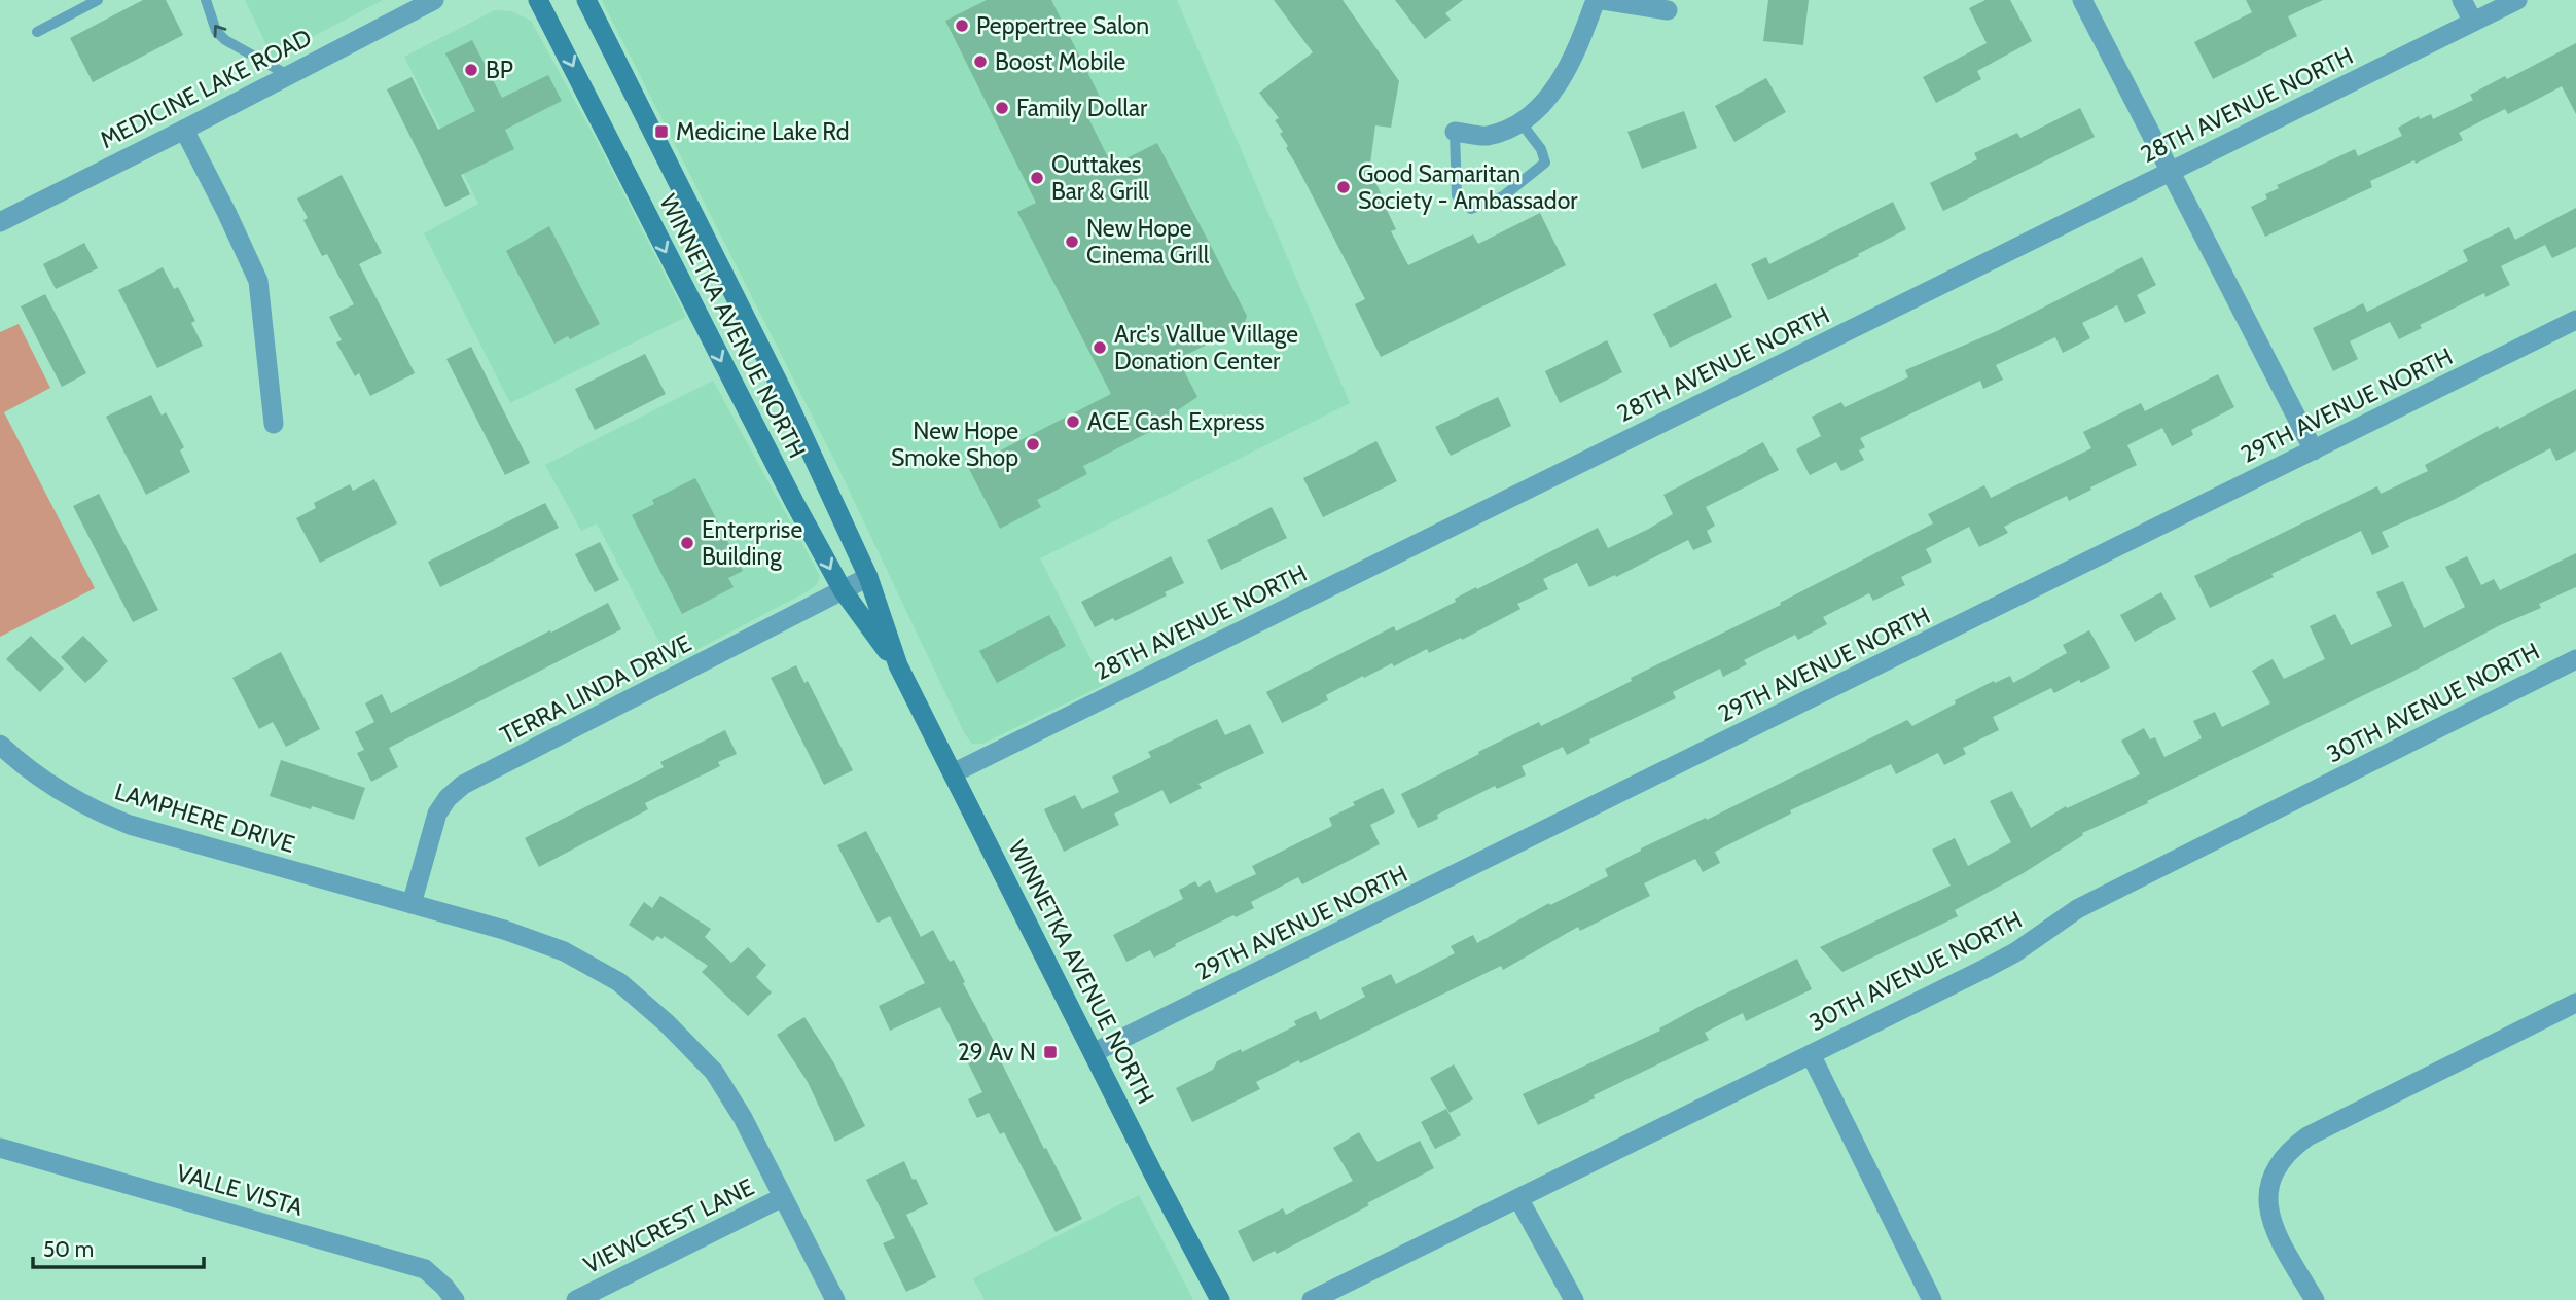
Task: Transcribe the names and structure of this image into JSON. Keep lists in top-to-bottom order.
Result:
{
  "streets": {
    "main road": ["WINNETKA AVENUE NORTH"],
    "street": [
      "MEDICINE LAKE ROAD",
      "28TH AVENUE NORTH",
      "29TH AVENUE NORTH",
      "TERRA LINDA DRIVE",
      "30TH AVENUE NORTH",
      "LAMPHERE DRIVE",
      "VALLE VISTA",
      "VIEWCREST LANE"
    ]
  },
  "crossings": [
    ["28TH AVENUE NORTH", "WINNETKA AVENUE NORTH"],
    ["WINNETKA AVENUE NORTH", "29TH AVENUE NORTH"],
    ["WINNETKA AVENUE NORTH", "TERRA LINDA DRIVE"],
    ["TERRA LINDA DRIVE", "LAMPHERE DRIVE"],
    ["LAMPHERE DRIVE", "VIEWCREST LANE"]
  ],
  "places": {
    "other": [
      "Peppertree Salon",
      "Boost Mobile",
      "BP",
      "Family Dollar",
      "Outtakes Bar & Grill",
      "Good Samaritan Society - Ambassador",
      "New Hope Cinema Grill",
      "Arc's Vallue Village Donation Center",
      "ACE Cash Express",
      "New Hope Smoke Shop",
      "Enterprise Building"
    ],
    "transit": ["Medicine Lake Rd", "29 Av N"]
  },
  "scale_bar": "50 m"
}
